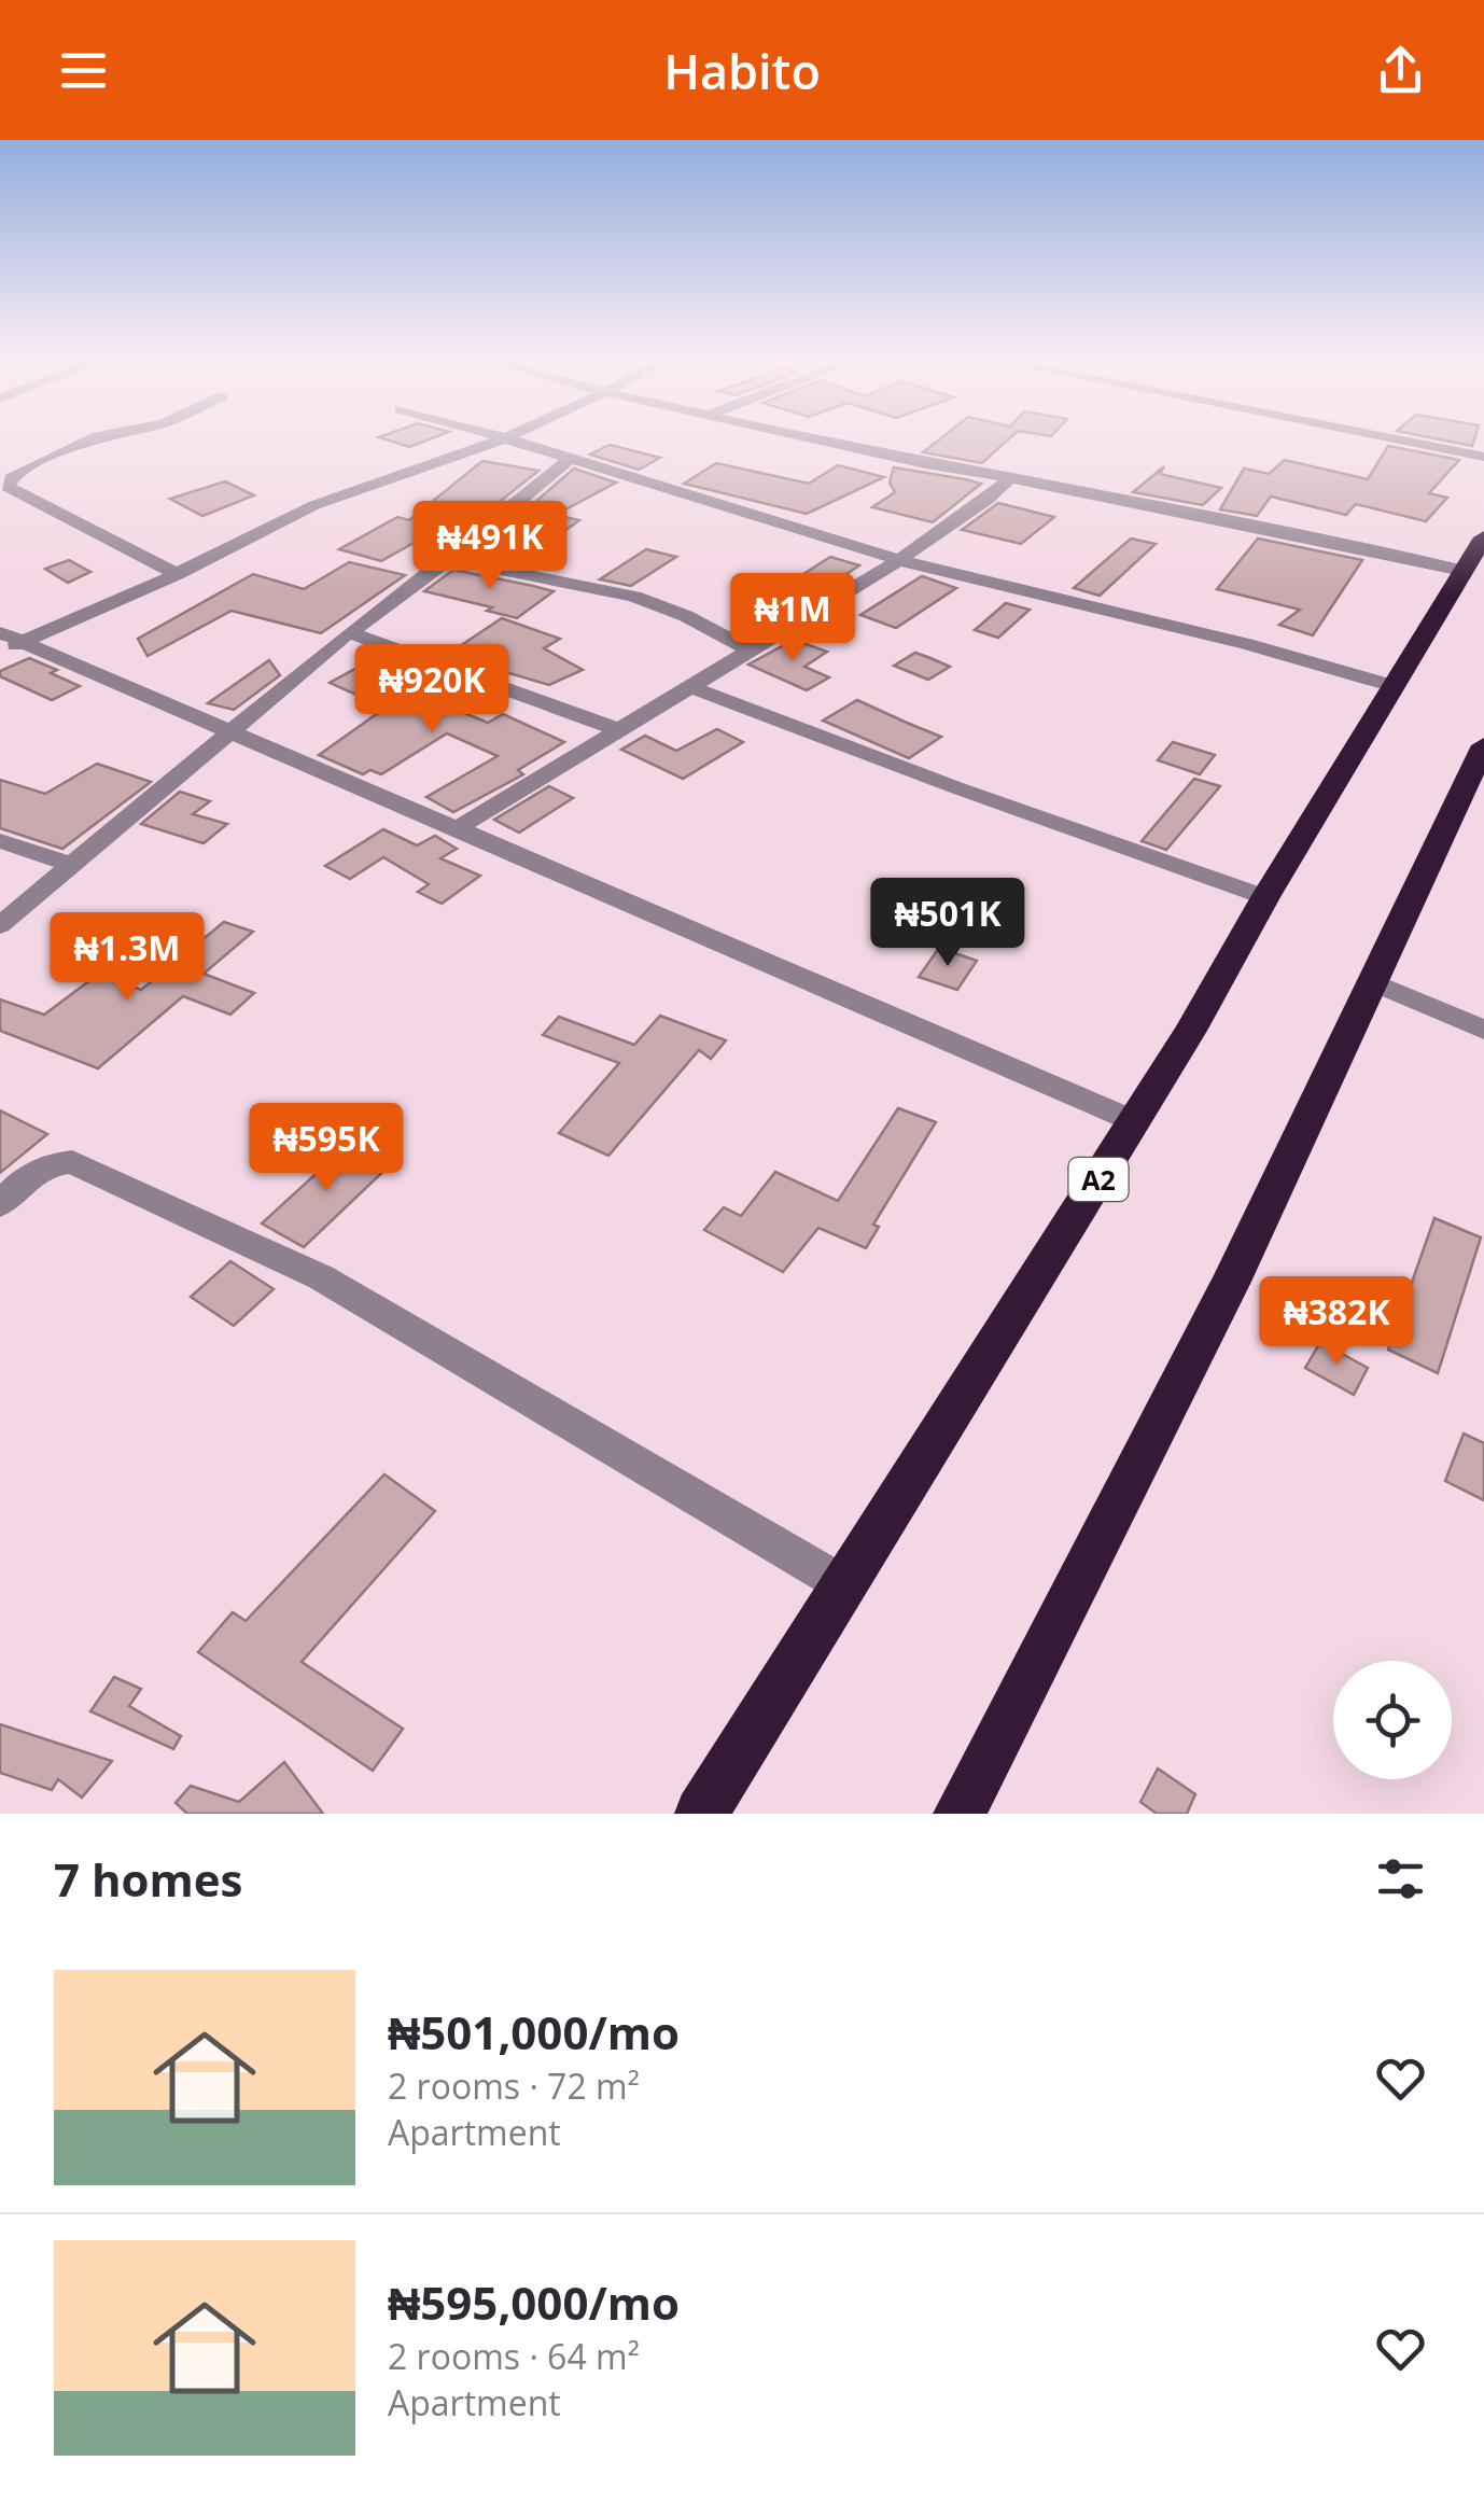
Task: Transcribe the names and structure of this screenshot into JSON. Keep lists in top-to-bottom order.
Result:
{
  "streets": {
    "highway": ["A2"]
  },
  "page": {
    "header": "Habito",
    "price": [
      "₦491K",
      "₦1M",
      "₦920K",
      "₦501K",
      "₦1.3M",
      "₦595K",
      "₦382K"
    ],
    "heading": "7 homes",
    "list": [
      {
        "name": "₦501,000/mo",
        "note": "2 rooms · 72 m² · Apartment"
      },
      {
        "name": "₦595,000/mo",
        "note": "2 rooms · 64 m² · Apartment"
      }
    ]
  }
}
